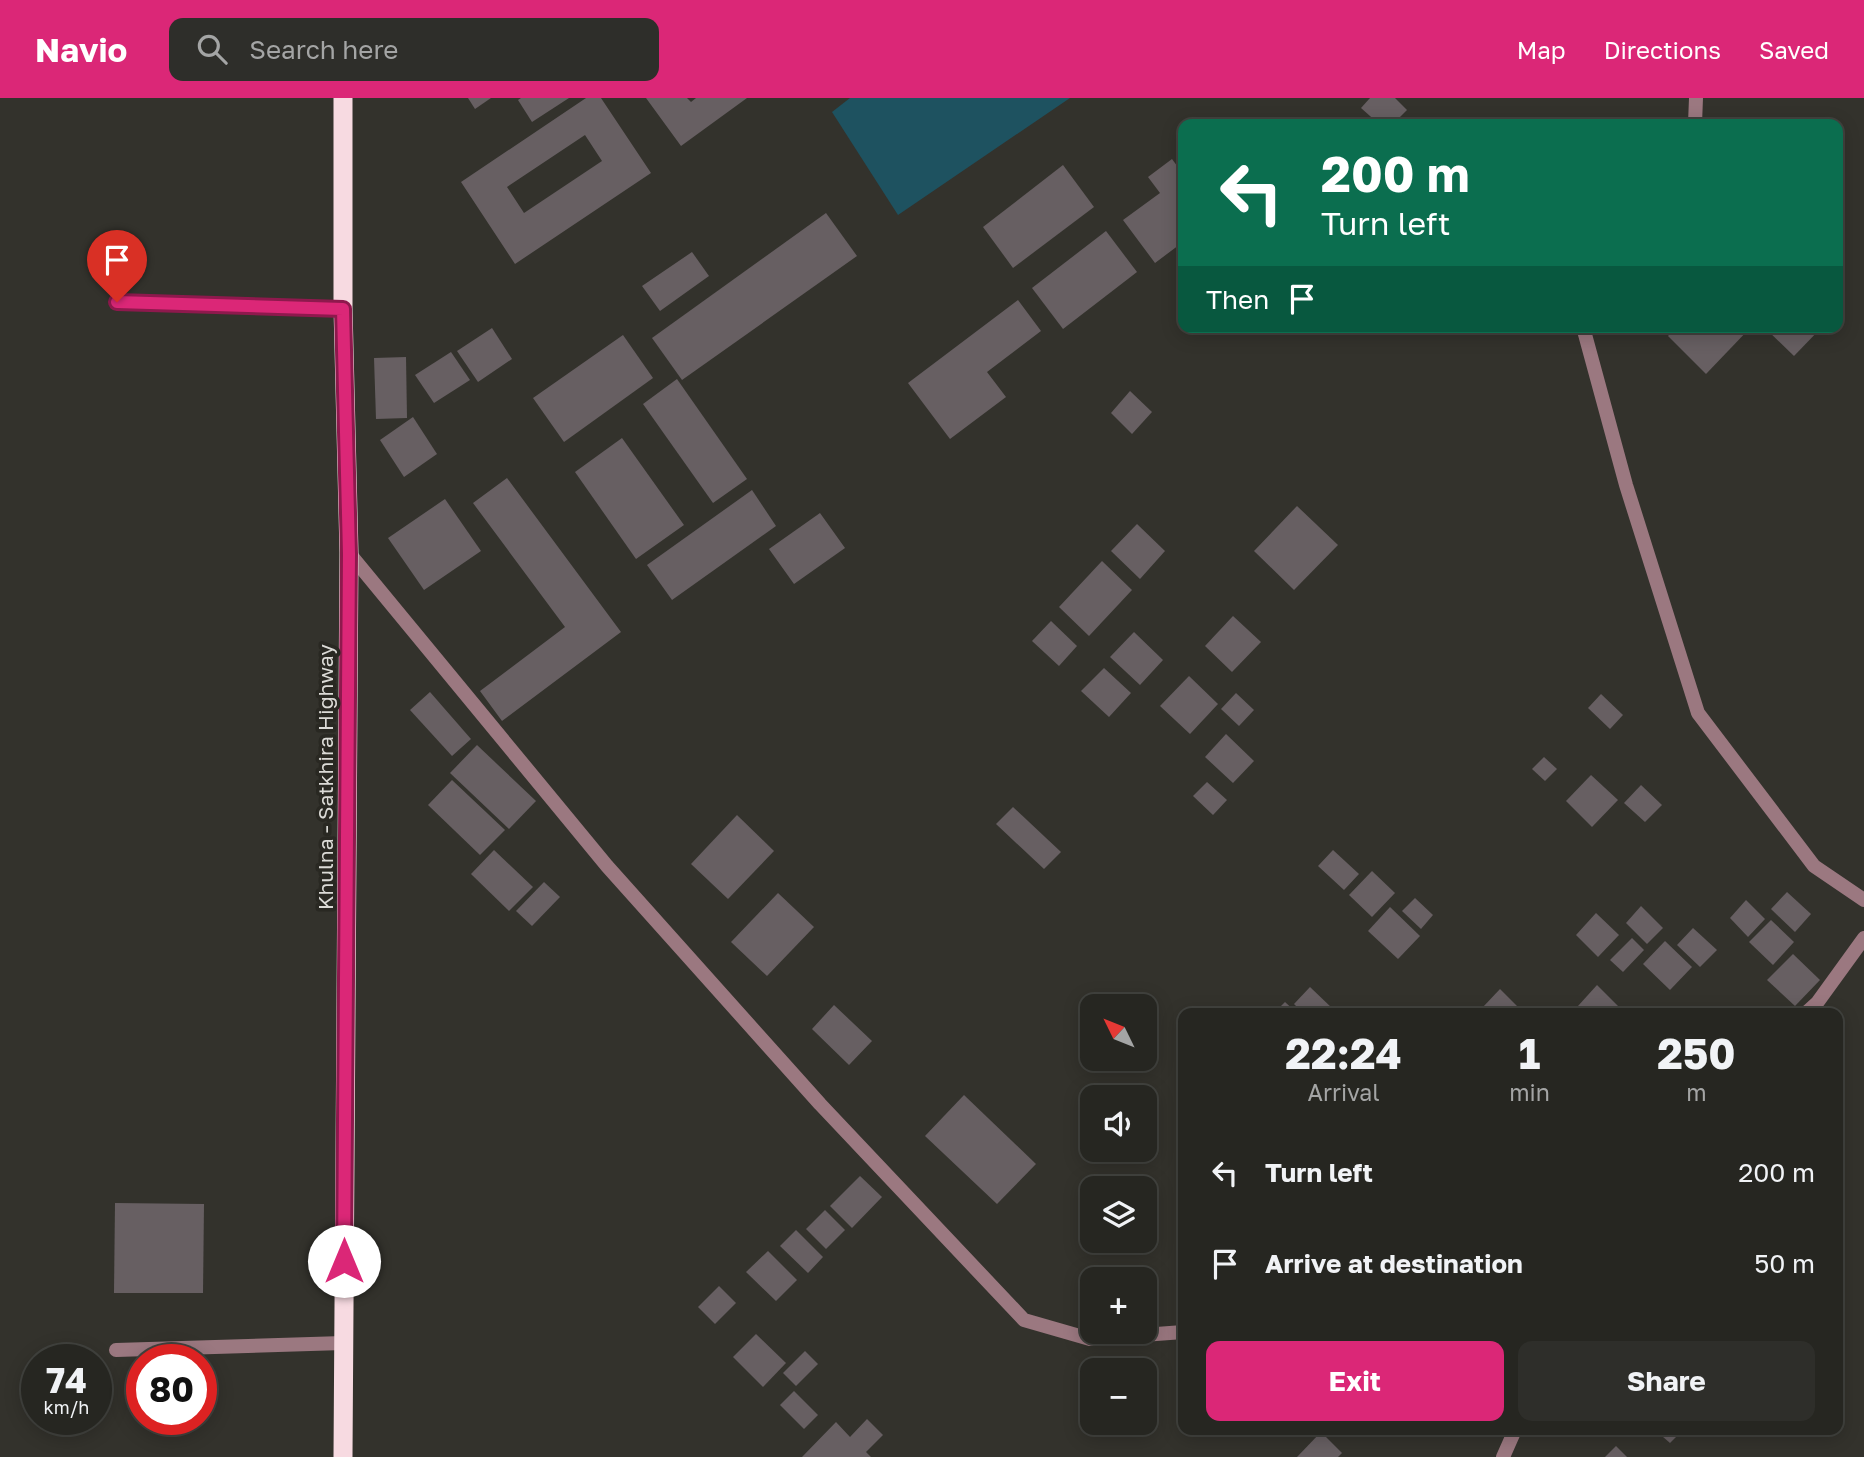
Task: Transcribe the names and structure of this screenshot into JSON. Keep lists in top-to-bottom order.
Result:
{
  "streets": {
    "highway": ["Khulna - Satkhira Highway"]
  },
  "north": "top left",
  "page": {
    "header": "Navio",
    "search": "Search here",
    "nav": ["Map", "Directions", "Saved"],
    "turn": ["200 m", "Turn left"],
    "then": "Then",
    "map_buttons": ["+", "−"],
    "eta": [
      "22:24",
      "Arrival",
      "1",
      "min",
      "250",
      "m"
    ],
    "list": [
      {
        "name": "Turn left",
        "value": "200 m"
      },
      {
        "name": "Arrive at destination",
        "value": "50 m"
      }
    ],
    "buttons": ["Exit", "Share"],
    "speed": "74 km/h",
    "limit": "80"
  }
}
